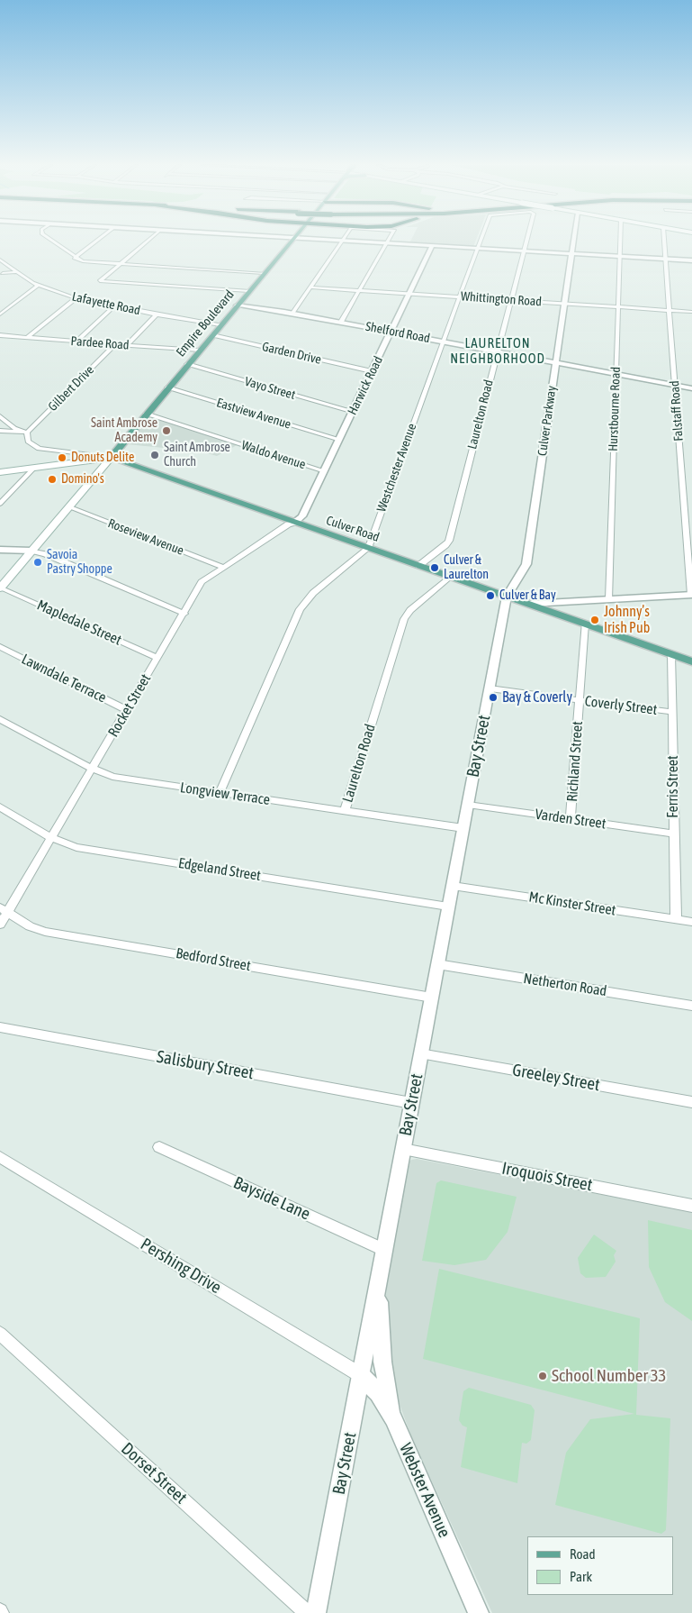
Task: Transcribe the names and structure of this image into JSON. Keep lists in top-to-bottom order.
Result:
{
  "streets": {
    "main road": ["Empire Boulevard", "Culver Road"],
    "street": [
      "Whittington Road",
      "Lafayette Road",
      "Shelford Road",
      "Pardee Road",
      "Garden Drive",
      "Harwick Road",
      "Gilbert Drive",
      "Vayo Street",
      "Hurstbourne Road",
      "Falstaff Road",
      "Eastview Avenue",
      "Laurelton Road",
      "Culver Parkway",
      "Waldo Avenue",
      "Westchester Avenue",
      "Roseview Avenue",
      "Mapledale Street",
      "Lawndale Terrace",
      "Rocket Street",
      "Coverly Street",
      "Bay Street",
      "Richland Street",
      "Ferris Street",
      "Longview Terrace",
      "Varden Street",
      "Edgeland Street",
      "Mc Kinster Street",
      "Bedford Street",
      "Netherton Road",
      "Salisbury Street",
      "Greeley Street",
      "Iroquois Street",
      "Bayside Lane",
      "Pershing Drive",
      "Dorset Street",
      "Webster Avenue"
    ]
  },
  "crossings": [
    ["Whittington Road", "Harwick Road"],
    ["Whittington Road", "Hurstbourne Road"],
    ["Whittington Road", "Falstaff Road"],
    ["Whittington Road", "Laurelton Road"],
    ["Whittington Road", "Culver Parkway"],
    ["Whittington Road", "Westchester Avenue"],
    ["Lafayette Road", "Empire Boulevard"],
    ["Empire Boulevard", "Shelford Road"],
    ["Empire Boulevard", "Pardee Road"],
    ["Empire Boulevard", "Garden Drive"],
    ["Empire Boulevard", "Vayo Street"],
    ["Empire Boulevard", "Eastview Avenue"],
    ["Empire Boulevard", "Waldo Avenue"],
    ["Empire Boulevard", "Culver Road"],
    ["Shelford Road", "Harwick Road"],
    ["Shelford Road", "Hurstbourne Road"],
    ["Shelford Road", "Falstaff Road"],
    ["Shelford Road", "Laurelton Road"],
    ["Shelford Road", "Culver Parkway"],
    ["Shelford Road", "Westchester Avenue"],
    ["Pardee Road", "Gilbert Drive"],
    ["Garden Drive", "Harwick Road"],
    ["Harwick Road", "Vayo Street"],
    ["Harwick Road", "Eastview Avenue"],
    ["Harwick Road", "Waldo Avenue"],
    ["Harwick Road", "Culver Road"],
    ["Harwick Road", "Rocket Street"],
    ["Laurelton Road", "Culver Road"],
    ["Laurelton Road", "Longview Terrace"],
    ["Culver Parkway", "Culver Road"],
    ["Culver Parkway", "Bay Street"],
    ["Westchester Avenue", "Culver Road"],
    ["Culver Road", "Rocket Street"],
    ["Culver Road", "Bay Street"],
    ["Culver Road", "Richland Street"],
    ["Culver Road", "Ferris Street"],
    ["Roseview Avenue", "Rocket Street"],
    ["Mapledale Street", "Rocket Street"],
    ["Lawndale Terrace", "Rocket Street"],
    ["Rocket Street", "Longview Terrace"],
    ["Rocket Street", "Edgeland Street"],
    ["Rocket Street", "Bedford Street"],
    ["Coverly Street", "Bay Street"],
    ["Coverly Street", "Richland Street"],
    ["Coverly Street", "Ferris Street"],
    ["Bay Street", "Longview Terrace"],
    ["Bay Street", "Varden Street"],
    ["Bay Street", "Edgeland Street"],
    ["Bay Street", "Mc Kinster Street"],
    ["Bay Street", "Bedford Street"],
    ["Bay Street", "Netherton Road"],
    ["Bay Street", "Salisbury Street"],
    ["Bay Street", "Greeley Street"],
    ["Bay Street", "Iroquois Street"],
    ["Bay Street", "Bayside Lane"],
    ["Bay Street", "Pershing Drive"],
    ["Bay Street", "Webster Avenue"],
    ["Richland Street", "Varden Street"],
    ["Ferris Street", "Varden Street"],
    ["Ferris Street", "Mc Kinster Street"],
    ["Pershing Drive", "Webster Avenue"]
  ],
  "districts": ["LAURELTON NEIGHBORHOOD"],
  "places": [
    "Saint Ambrose Academy",
    "Saint Ambrose Church",
    "Donuts Delite",
    "Domino's",
    "Savoia Pastry Shoppe",
    "Culver & Laurelton",
    "Culver & Bay",
    "Johnny’s Irish Pub",
    "Bay & Coverly",
    "School Number 33"
  ],
  "legend": ["Road", "Park"]
}
